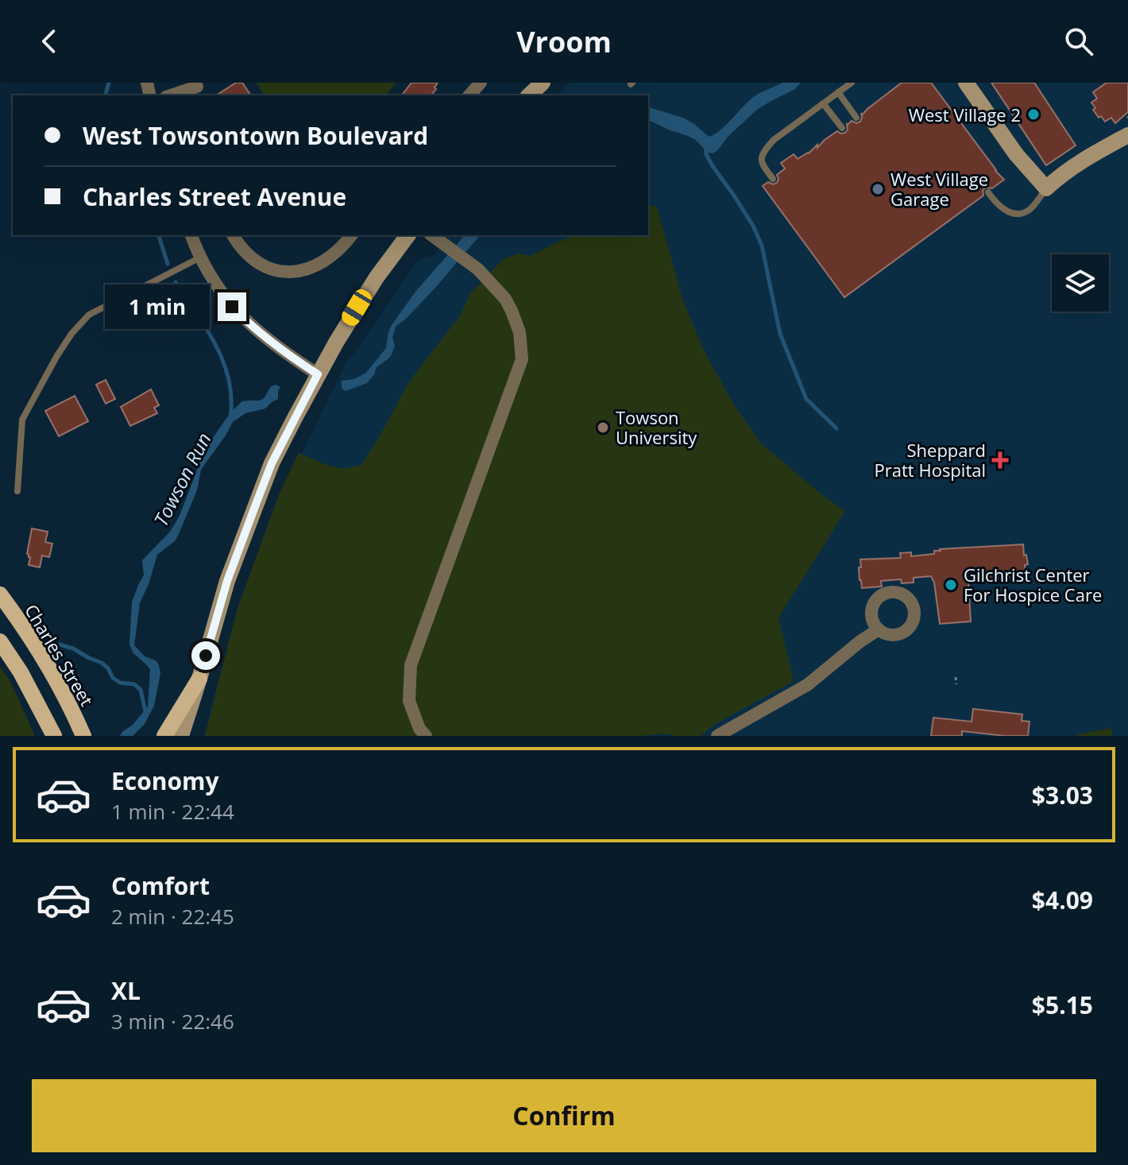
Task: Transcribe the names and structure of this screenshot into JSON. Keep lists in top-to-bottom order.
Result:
{
  "streets": {
    "main road": ["Charles Street"]
  },
  "water": ["Towson Run"],
  "places": {
    "other": [
      "West Village 2",
      "West Village Garage",
      "Towson University",
      "Gilchrist Center For Hospice Care"
    ],
    "health": ["Sheppard Pratt Hospital"]
  },
  "page": {
    "header": "Vroom",
    "banner": ["West Towsontown Boulevard", "Charles Street Avenue"],
    "bubble": "1 min",
    "list": [
      {
        "name": "Economy",
        "note": "1 min · 22:44",
        "value": "$3.03"
      },
      {
        "name": "Comfort",
        "note": "2 min · 22:45",
        "value": "$4.09"
      },
      {
        "name": "XL",
        "note": "3 min · 22:46",
        "value": "$5.15"
      }
    ],
    "buttons": "Confirm"
  }
}
